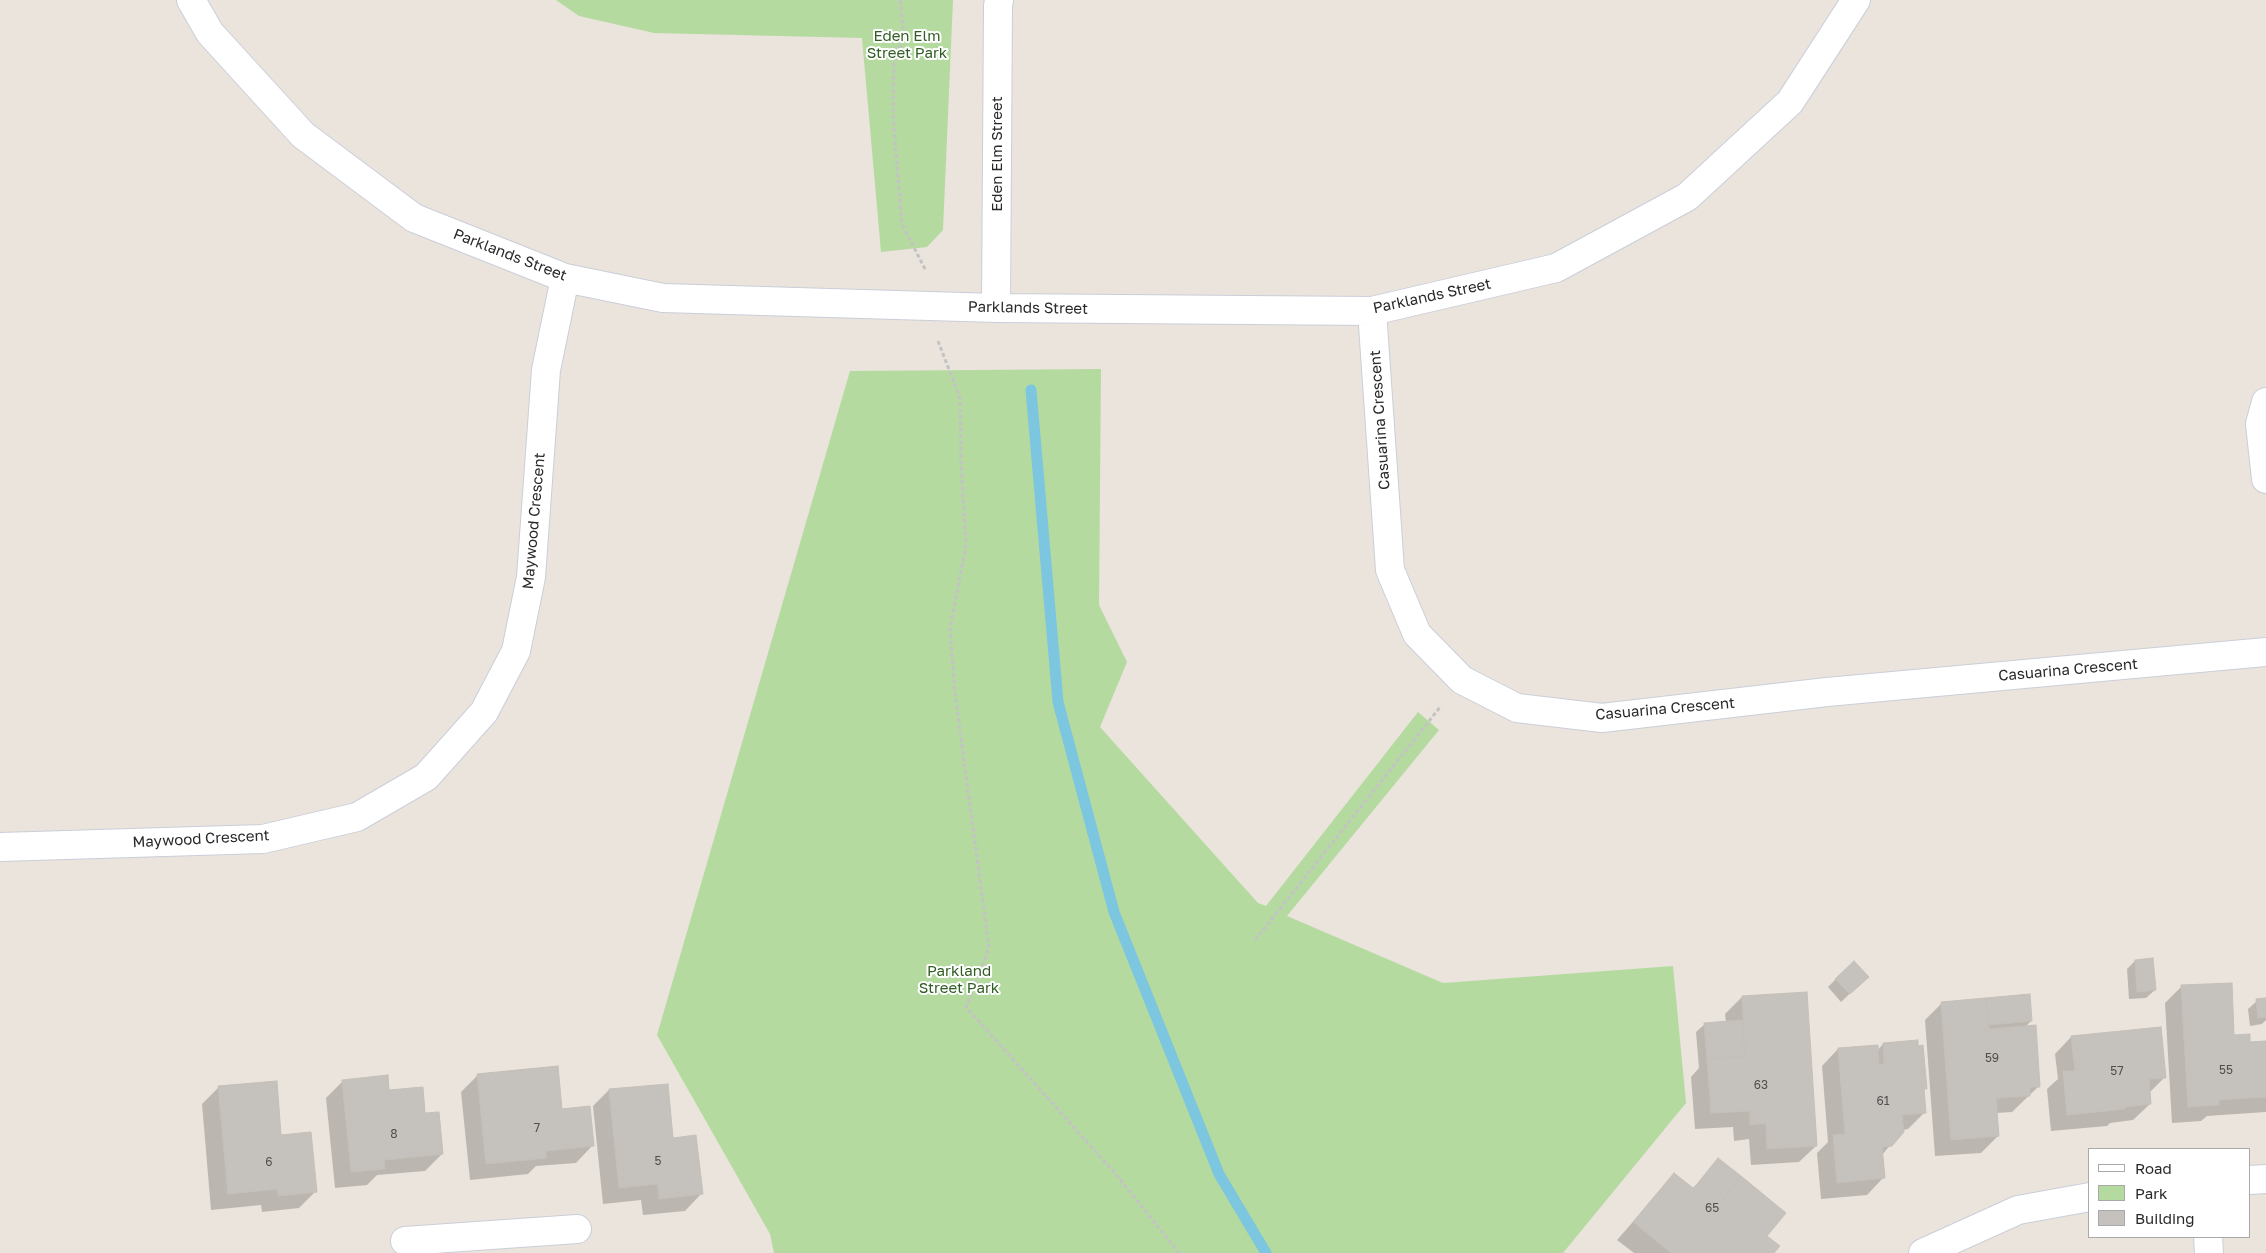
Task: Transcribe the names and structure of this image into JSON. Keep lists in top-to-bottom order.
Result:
{
  "streets": {
    "street": [
      "Eden Elm Street",
      "Parklands Street",
      "Casuarina Crescent",
      "Maywood Crescent"
    ]
  },
  "crossings": [
    ["Eden Elm Street", "Parklands Street"],
    ["Parklands Street", "Casuarina Crescent"],
    ["Parklands Street", "Maywood Crescent"]
  ],
  "parks": ["Eden Elm Street Park", "Parkland Street Park"],
  "house_numbers": [
    "59",
    "55",
    "57",
    "63",
    "61",
    "7",
    "8",
    "5",
    "6",
    "65"
  ],
  "legend": ["Road", "Park", "Building"]
}
